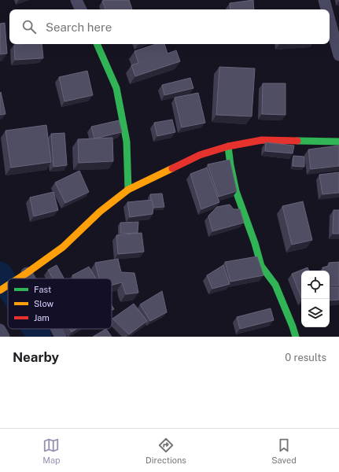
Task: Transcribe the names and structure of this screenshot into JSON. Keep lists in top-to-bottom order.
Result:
{
  "legend": ["Fast", "Slow", "Jam"],
  "page": {
    "search": "Search here",
    "heading": ["Nearby", "0 results"],
    "nav": ["Map", "Directions", "Saved"]
  }
}
